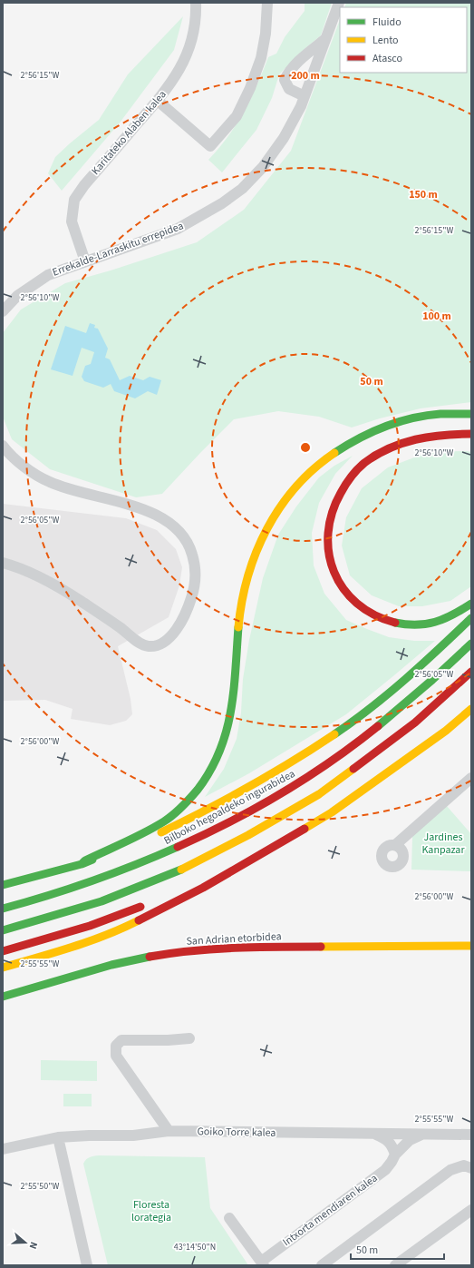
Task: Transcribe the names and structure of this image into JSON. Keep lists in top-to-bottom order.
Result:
{
  "streets": {
    "main road": ["Bilboko hegoaldeko ingurabidea", "San Adrian etorbidea"],
    "street": [
      "Karitateko Alaben kalea",
      "Errekalde-Larraskitu errepidea",
      "Goiko Torre kalea",
      "Intxorta mendiaren kalea"
    ]
  },
  "crossings": [
    ["Karitateko Alaben kalea", "Errekalde-Larraskitu errepidea"],
    ["Goiko Torre kalea", "Intxorta mendiaren kalea"]
  ],
  "parks": ["Jardines Kanpazar", "Floresta lorategia"],
  "legend": ["Fluido", "Lento", "Atasco"],
  "scale_bar": "50 m",
  "north": "right",
  "coordinates": [
    "2°56'15\"W",
    "2°56'10\"W",
    "2°56'05\"W",
    "2°56'00\"W",
    "2°55'55\"W",
    "2°55'50\"W",
    "43°14'50\"N"
  ],
  "rings": [
    "200 m",
    "150 m",
    "100 m",
    "50 m"
  ]
}
